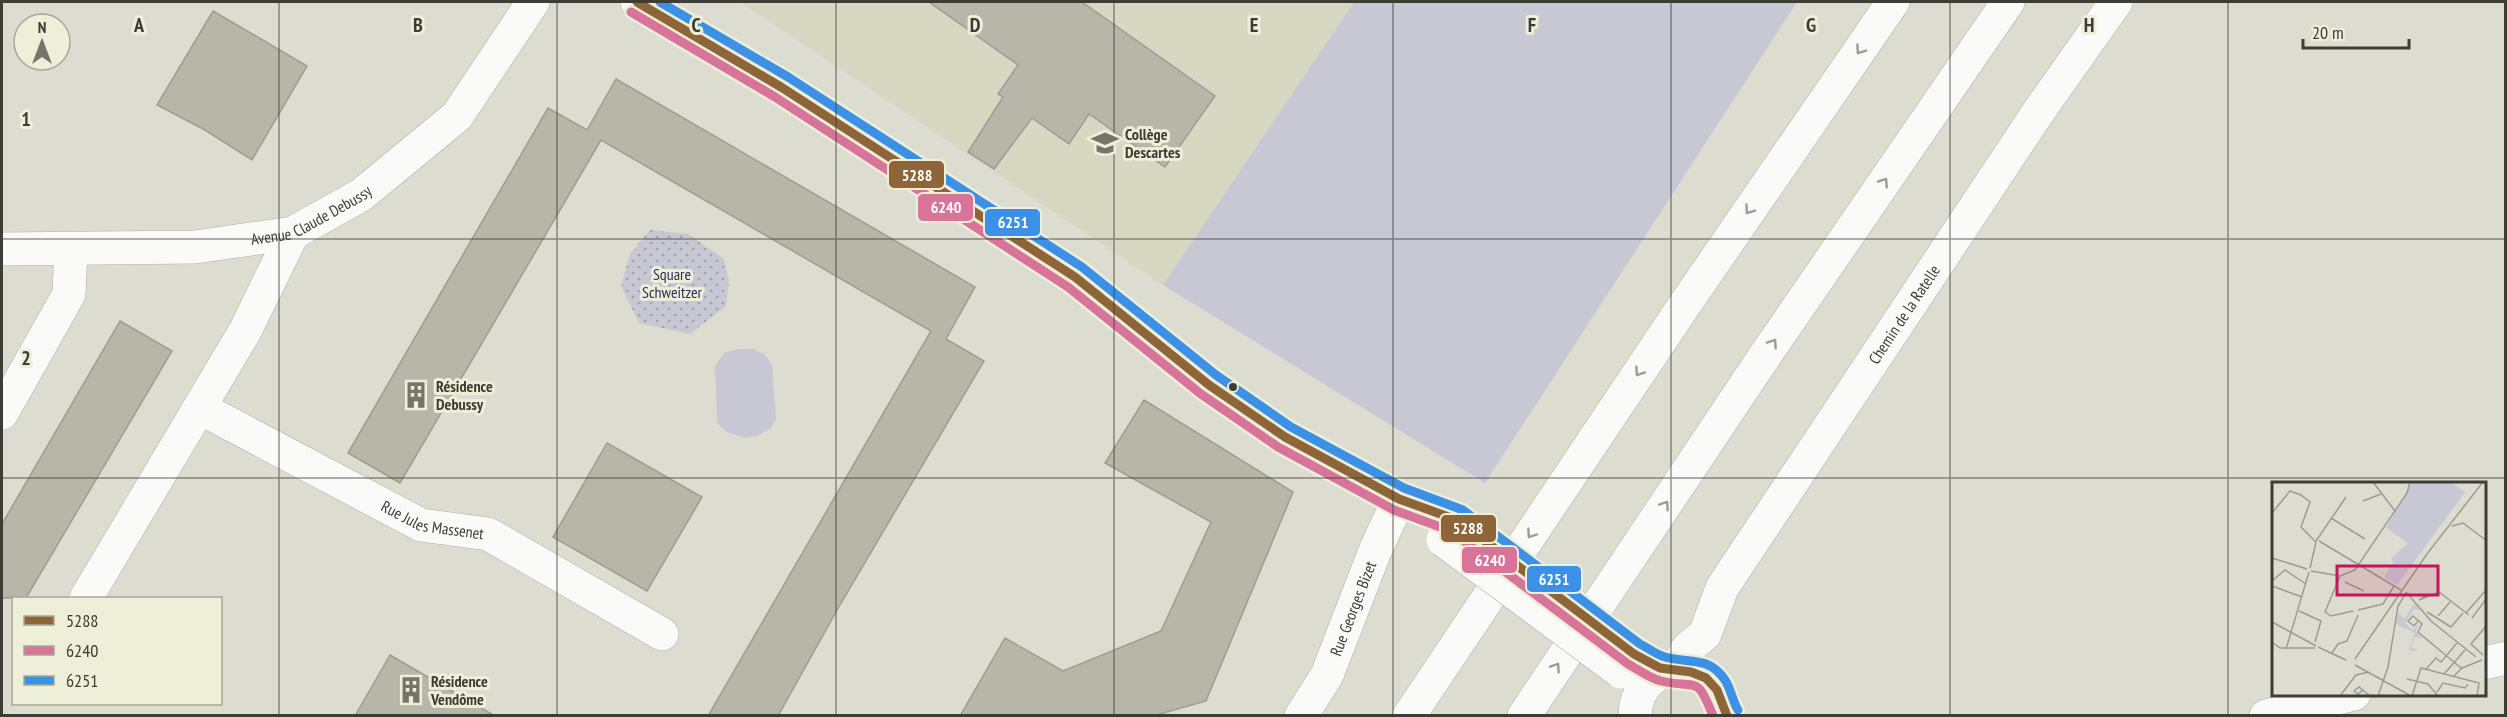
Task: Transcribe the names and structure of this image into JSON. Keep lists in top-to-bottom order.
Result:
{
  "streets": {
    "main road": [
      "Avenue Claude Debussy",
      "Chemin de la Ratelle",
      "Rue Jules Massenet",
      "Rue Georges Bizet"
    ]
  },
  "parks": ["Square Schweitzer"],
  "places": {
    "school or university": ["Collège Descartes"],
    "building": ["Résidence Debussy", "Résidence Vendôme"]
  },
  "lines": ["transit line 5288", "transit line 6251", "transit line 6240"],
  "legend": ["5288", "6240", "6251"],
  "scale_bar": "20 m",
  "north": "top",
  "grid": {
    "columns": [
      "A",
      "B",
      "C",
      "D",
      "E",
      "F",
      "G",
      "H"
    ],
    "rows": ["1", "2"]
  }
}
